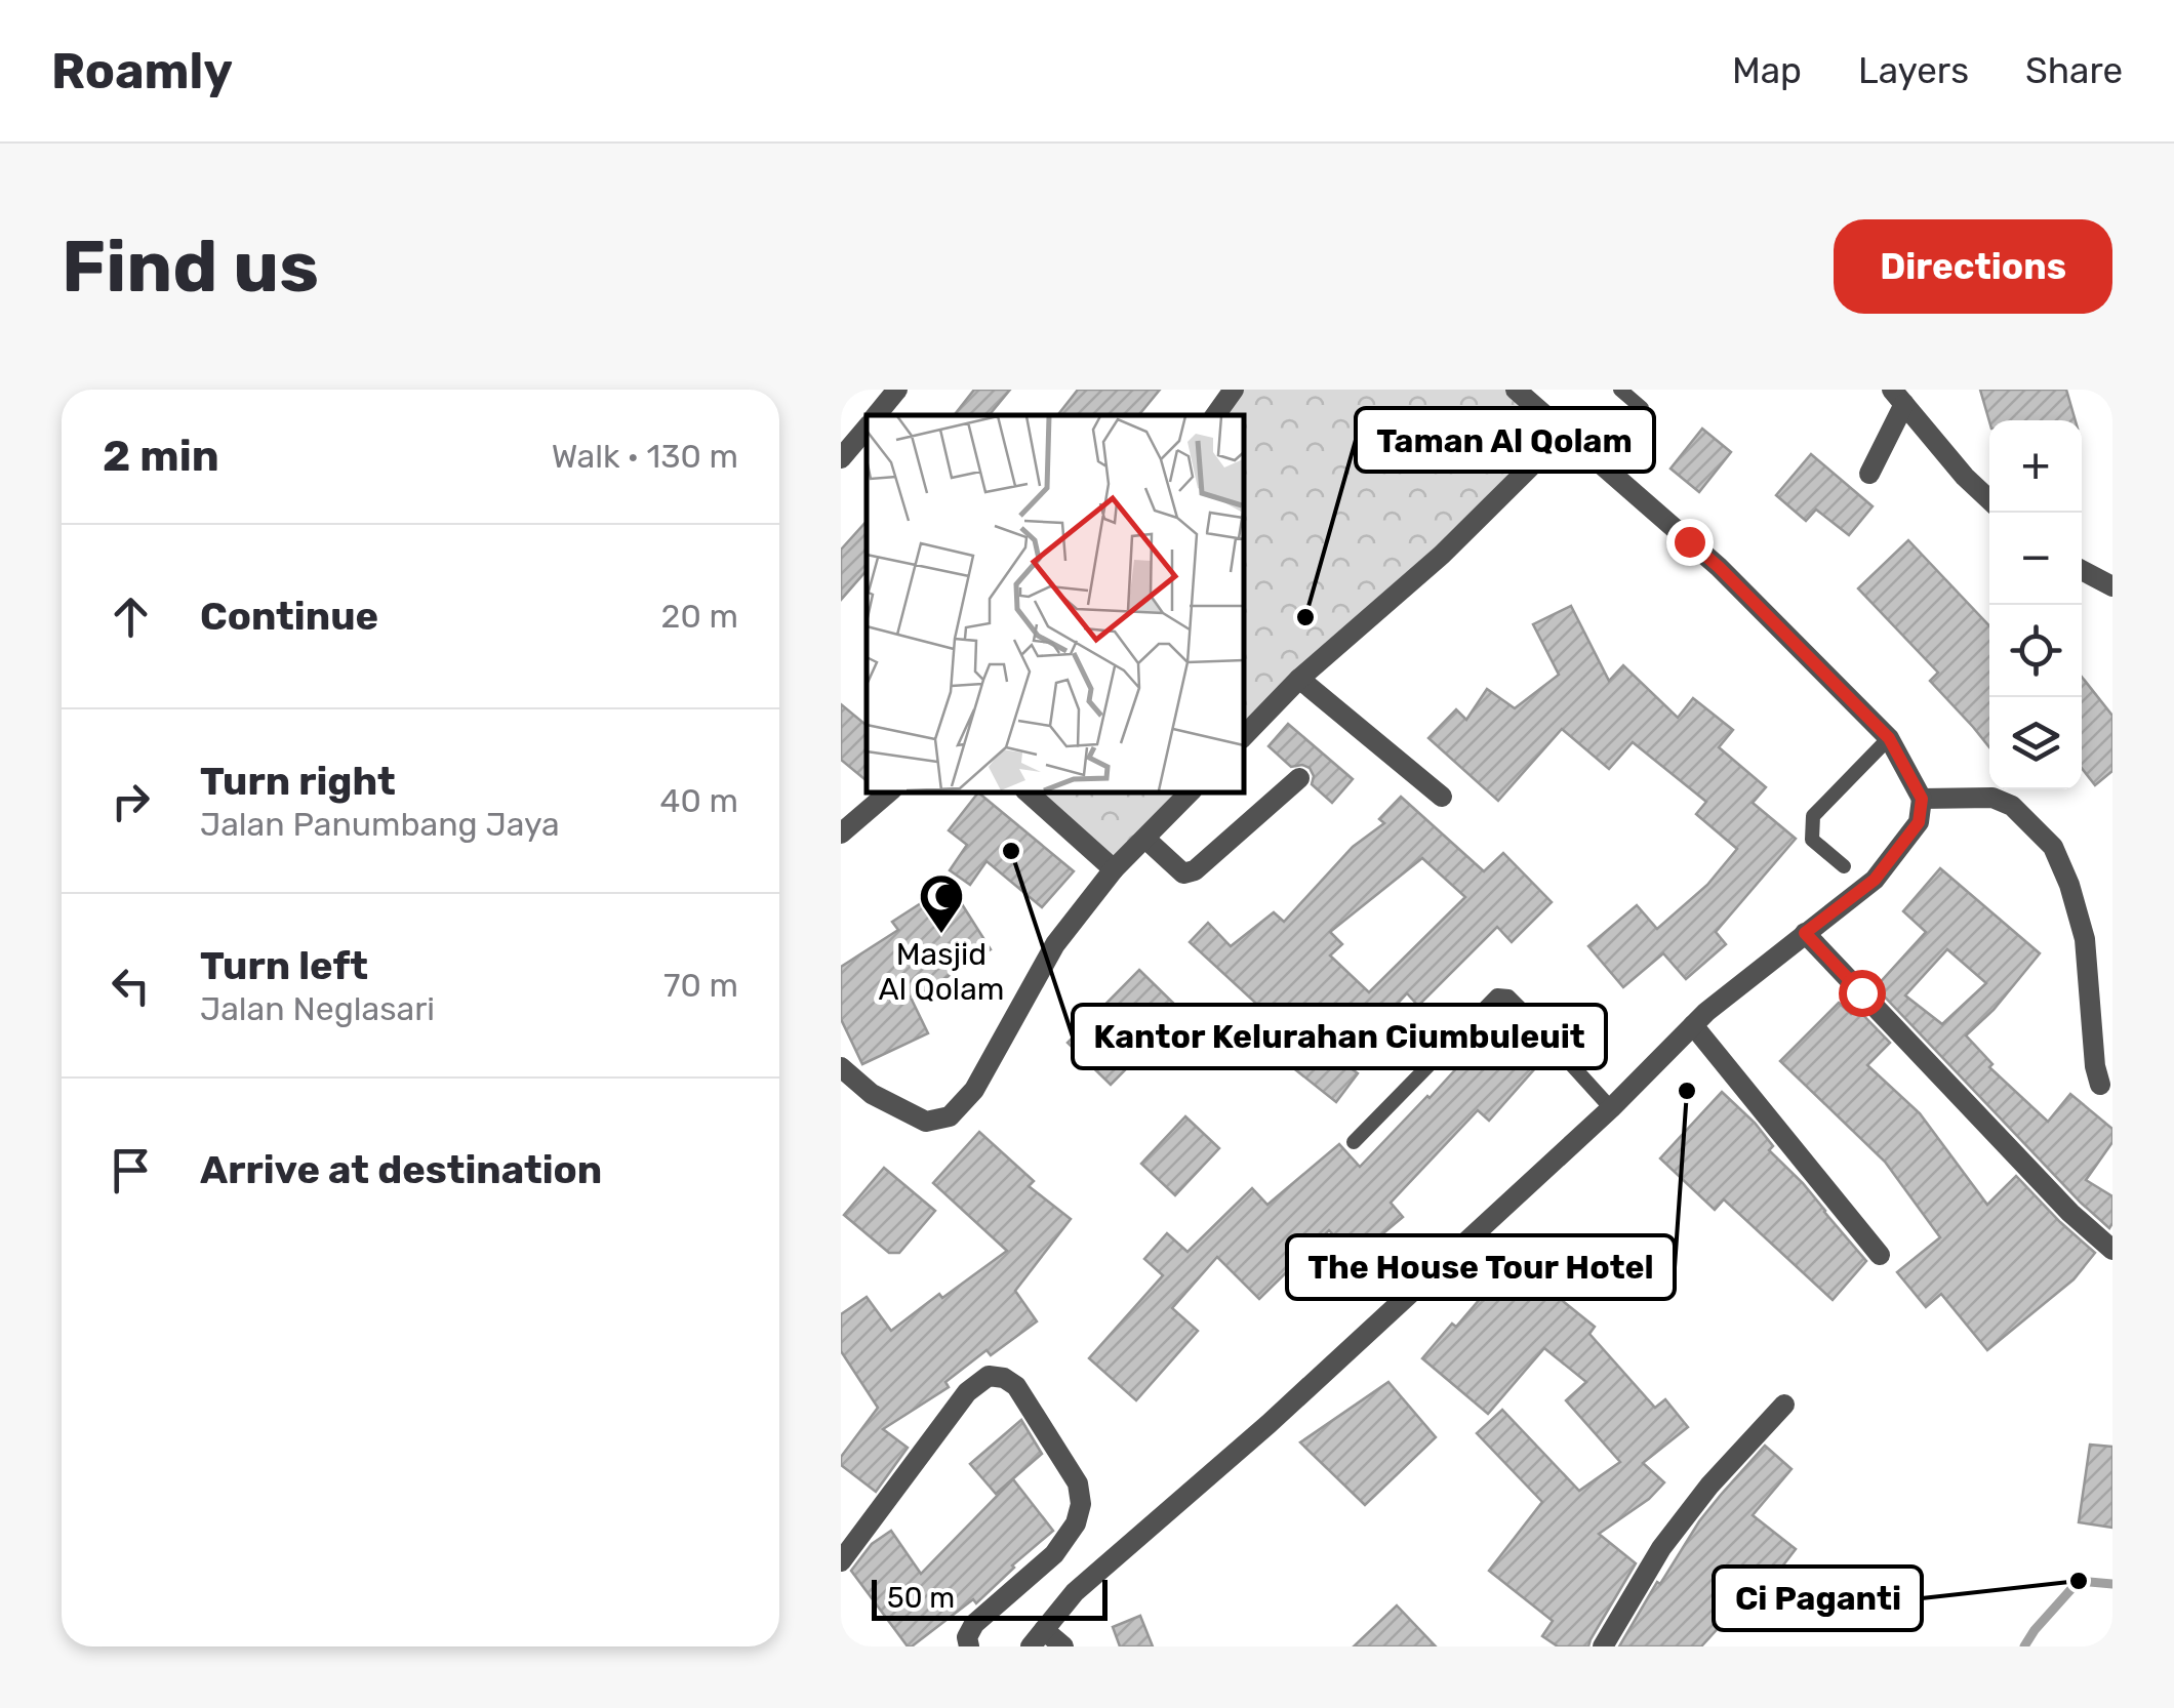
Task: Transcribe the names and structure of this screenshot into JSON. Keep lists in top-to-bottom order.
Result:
{
  "places": {
    "other": [
      "Taman Al Qolam",
      "Kantor Kelurahan Ciumbuleuit",
      "The House Tour Hotel",
      "Ci Paganti"
    ],
    "mosque": ["Masjid Al Qolam"]
  },
  "scale_bar": "50 m",
  "page": {
    "header": "Roamly",
    "nav": ["Map", "Layers", "Share"],
    "buttons": "Directions",
    "title": "Find us",
    "heading": ["2 min", "Walk · 130 m"],
    "map_buttons": ["+", "−"],
    "list": [
      ["Continue", "20 m"],
      ["Turn right", "Jalan Panumbang Jaya", "40 m"],
      ["Turn left", "Jalan Neglasari", "70 m"],
      "Arrive at destination"
    ],
    "scale": "50 m"
  }
}
